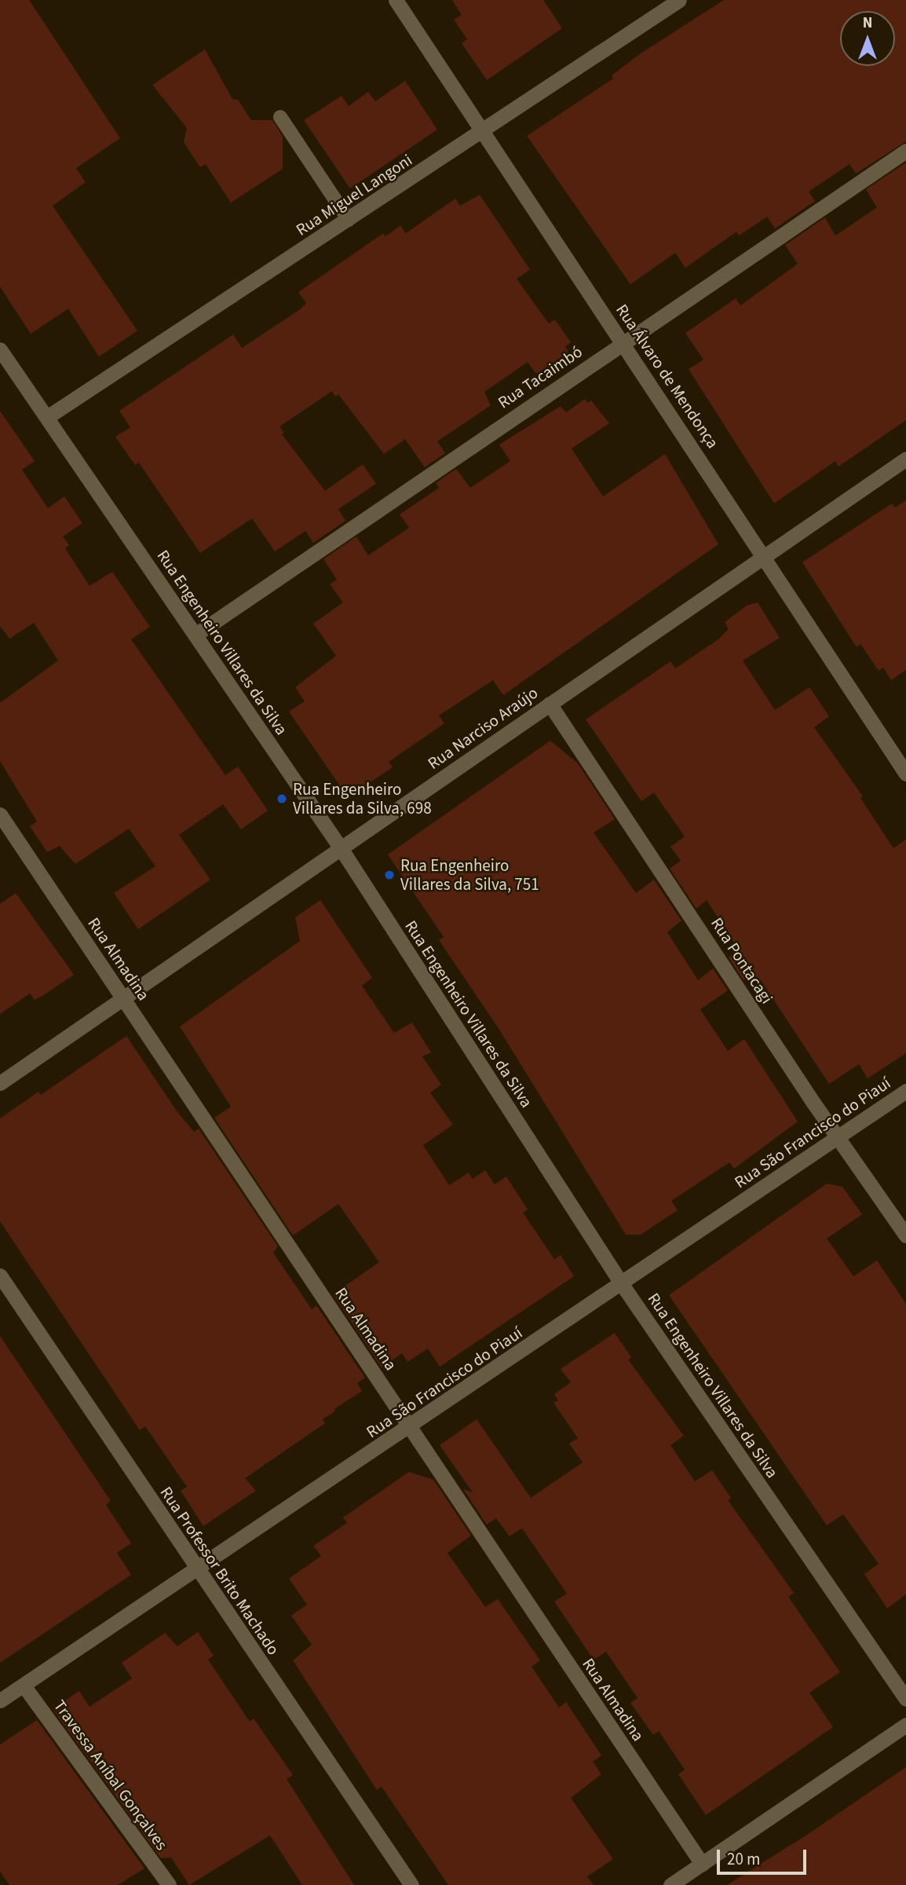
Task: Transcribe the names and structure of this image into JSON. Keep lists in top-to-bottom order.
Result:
{
  "streets": {
    "street": [
      "Rua Miguel Langoni",
      "Rua Álvaro de Mendonça",
      "Rua Tacaimbó",
      "Rua Engenheiro Villares da Silva",
      "Rua Narciso Araújo",
      "Rua Almadina",
      "Rua Pontacagi",
      "Rua São Francisco do Piauí",
      "Rua Professor Brito Machado",
      "Travessa Aníbal Gonçalves"
    ]
  },
  "crossings": [
    ["Rua Miguel Langoni", "Rua Álvaro de Mendonça"],
    ["Rua Miguel Langoni", "Rua Engenheiro Villares da Silva"],
    ["Rua Álvaro de Mendonça", "Rua Tacaimbó"],
    ["Rua Álvaro de Mendonça", "Rua Narciso Araújo"],
    ["Rua Tacaimbó", "Rua Engenheiro Villares da Silva"],
    ["Rua Engenheiro Villares da Silva", "Rua Narciso Araújo"],
    ["Rua Engenheiro Villares da Silva", "Rua São Francisco do Piauí"],
    ["Rua Narciso Araújo", "Rua Almadina"],
    ["Rua Narciso Araújo", "Rua Pontacagi"],
    ["Rua Almadina", "Rua São Francisco do Piauí"],
    ["Rua Pontacagi", "Rua São Francisco do Piauí"],
    ["Rua São Francisco do Piauí", "Rua Professor Brito Machado"],
    ["Rua São Francisco do Piauí", "Travessa Aníbal Gonçalves"]
  ],
  "places": ["Rua Engenheiro Villares da Silva, 698", "Rua Engenheiro Villares da Silva, 751"],
  "scale_bar": "20 m",
  "north": "top"
}
